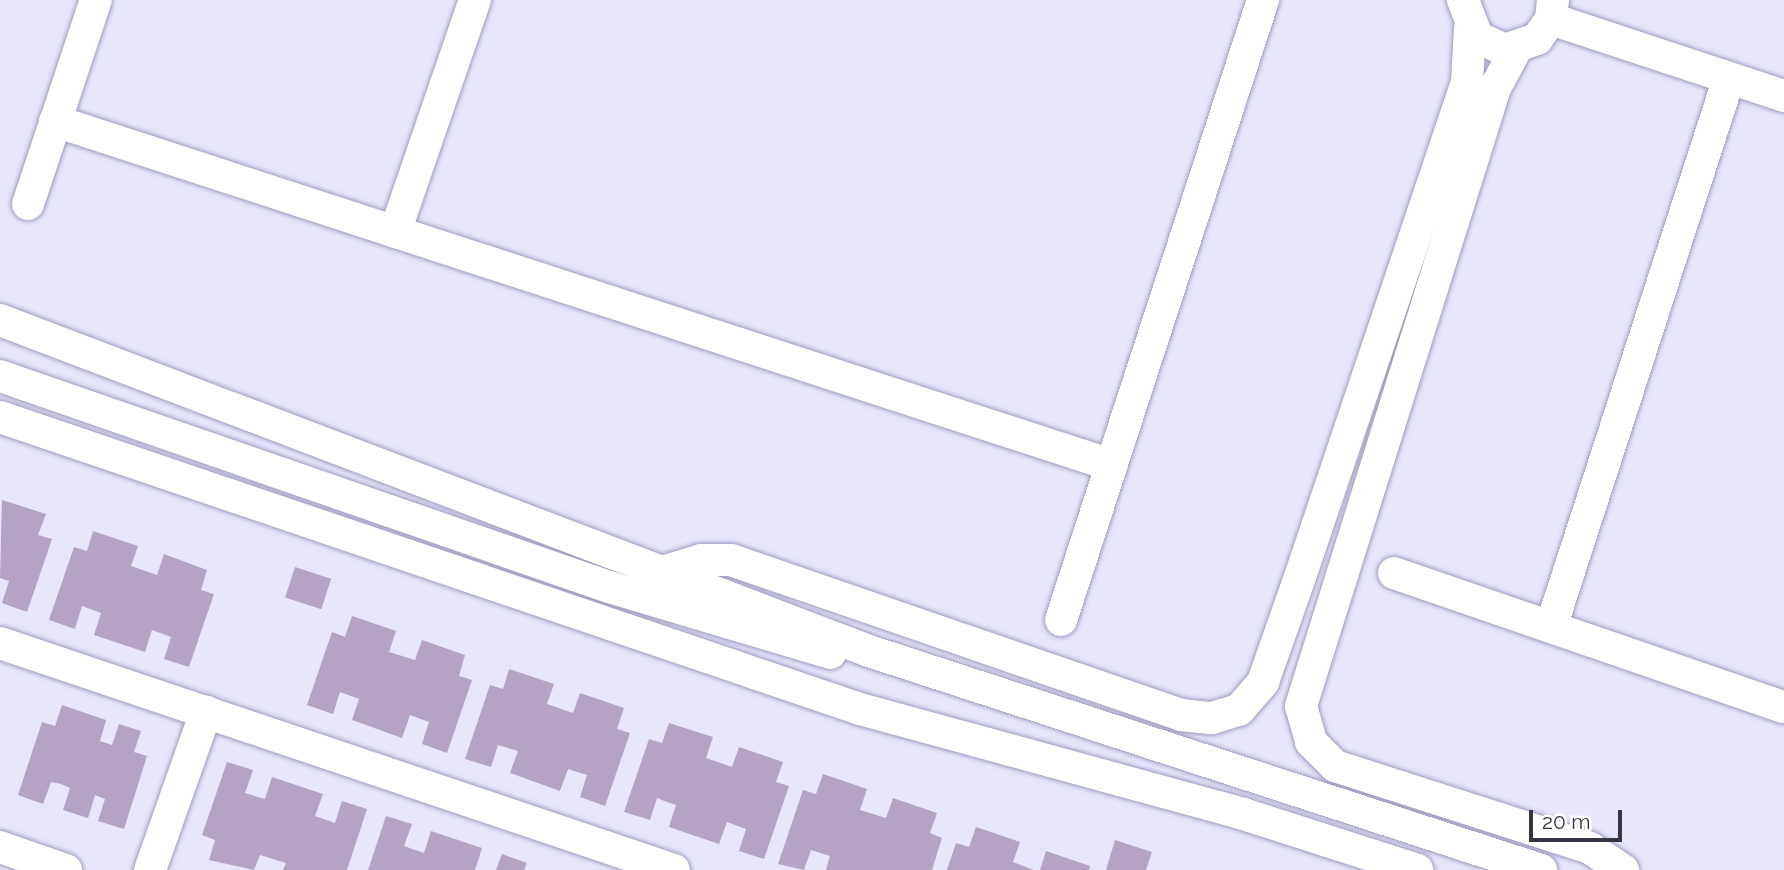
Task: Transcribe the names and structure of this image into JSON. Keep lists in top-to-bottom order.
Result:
{
  "scale_bar": "20 m"
}
